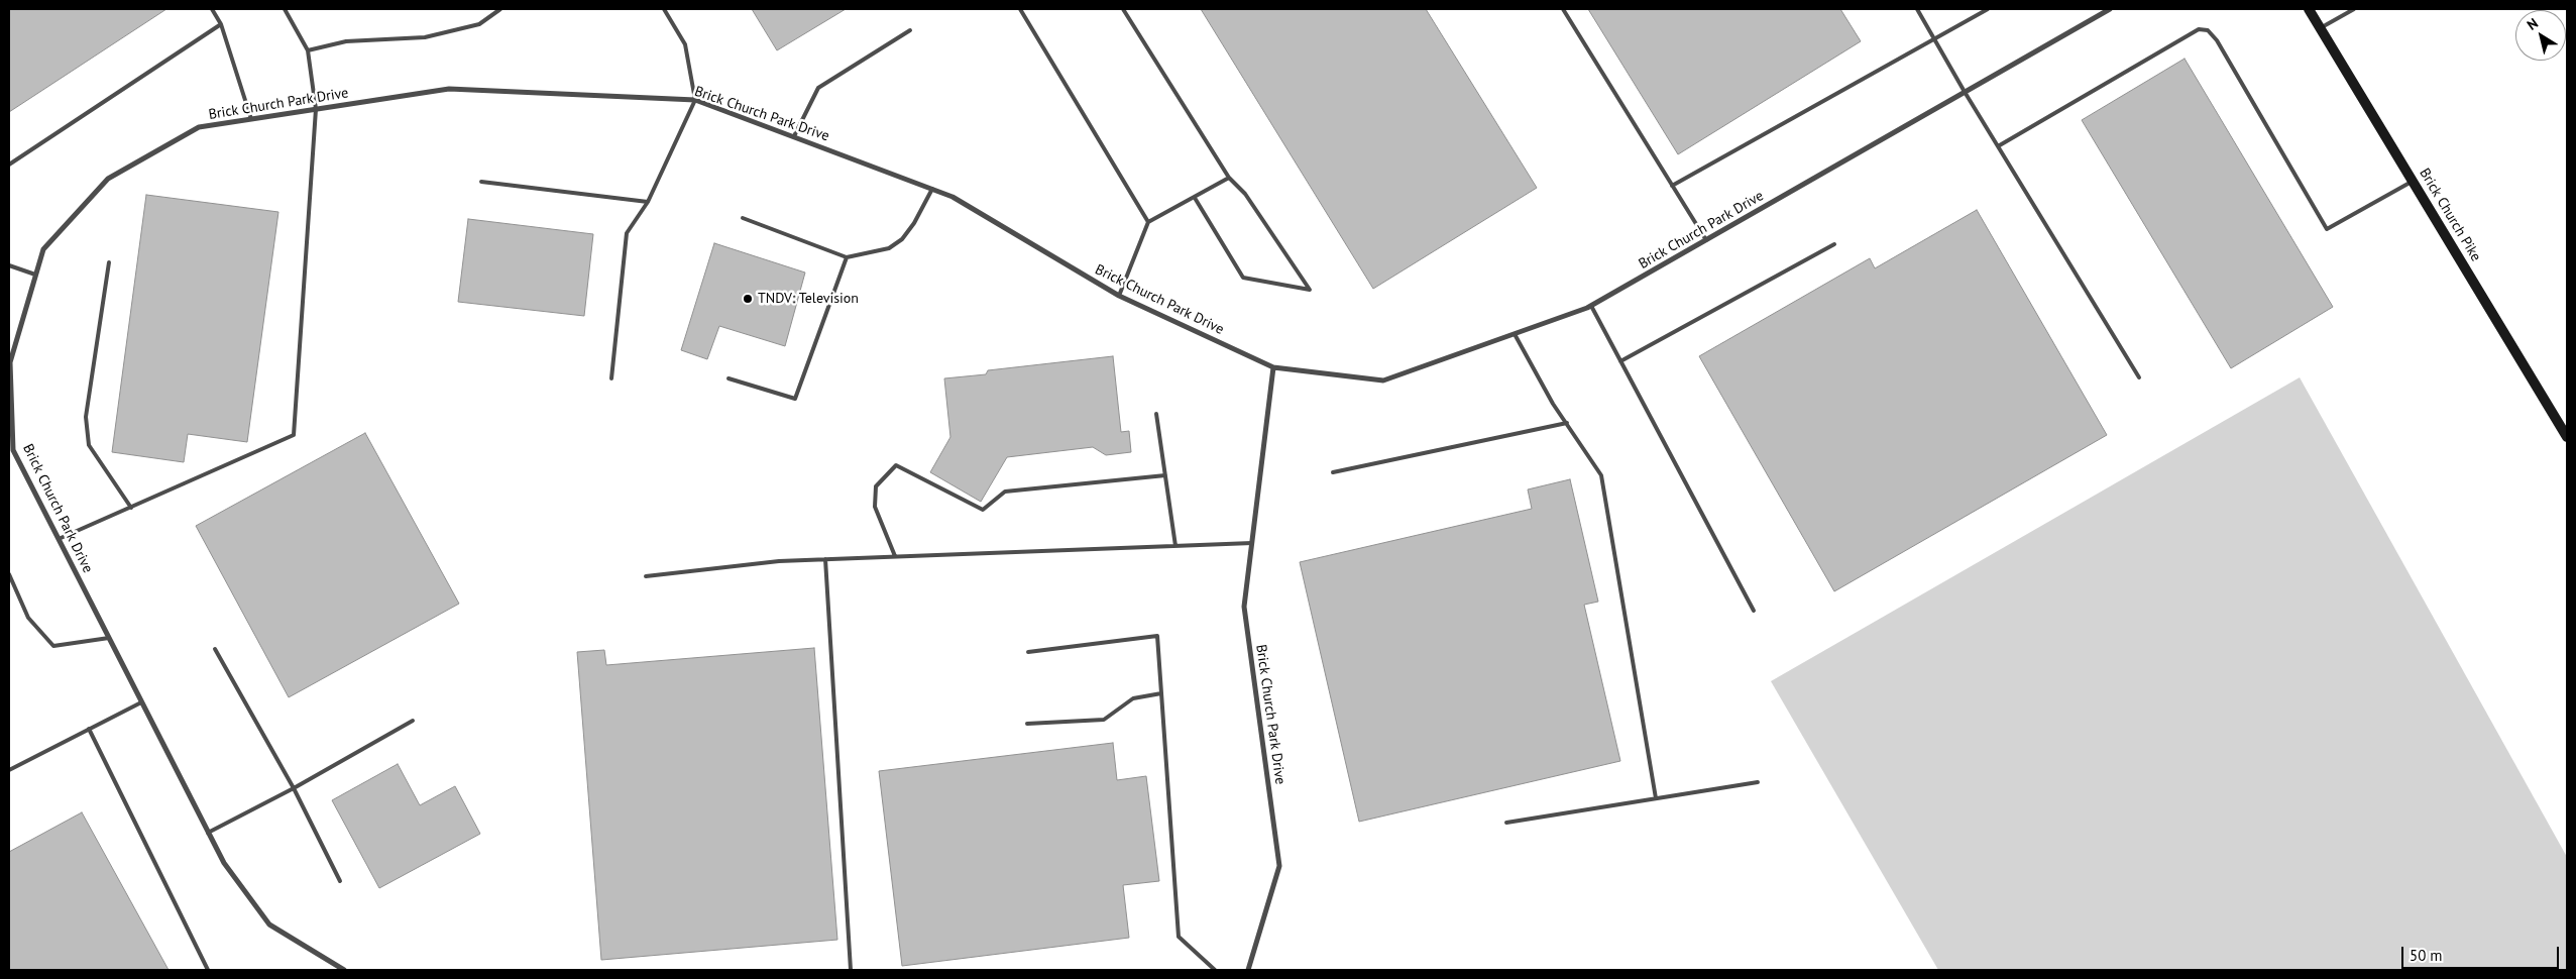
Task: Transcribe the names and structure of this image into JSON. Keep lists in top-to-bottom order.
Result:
{
  "streets": {
    "main road": ["Brick Church Pike"],
    "street": ["Brick Church Park Drive"]
  },
  "places": ["TNDV: Television"],
  "scale_bar": "50 m",
  "north": "top left"
}
